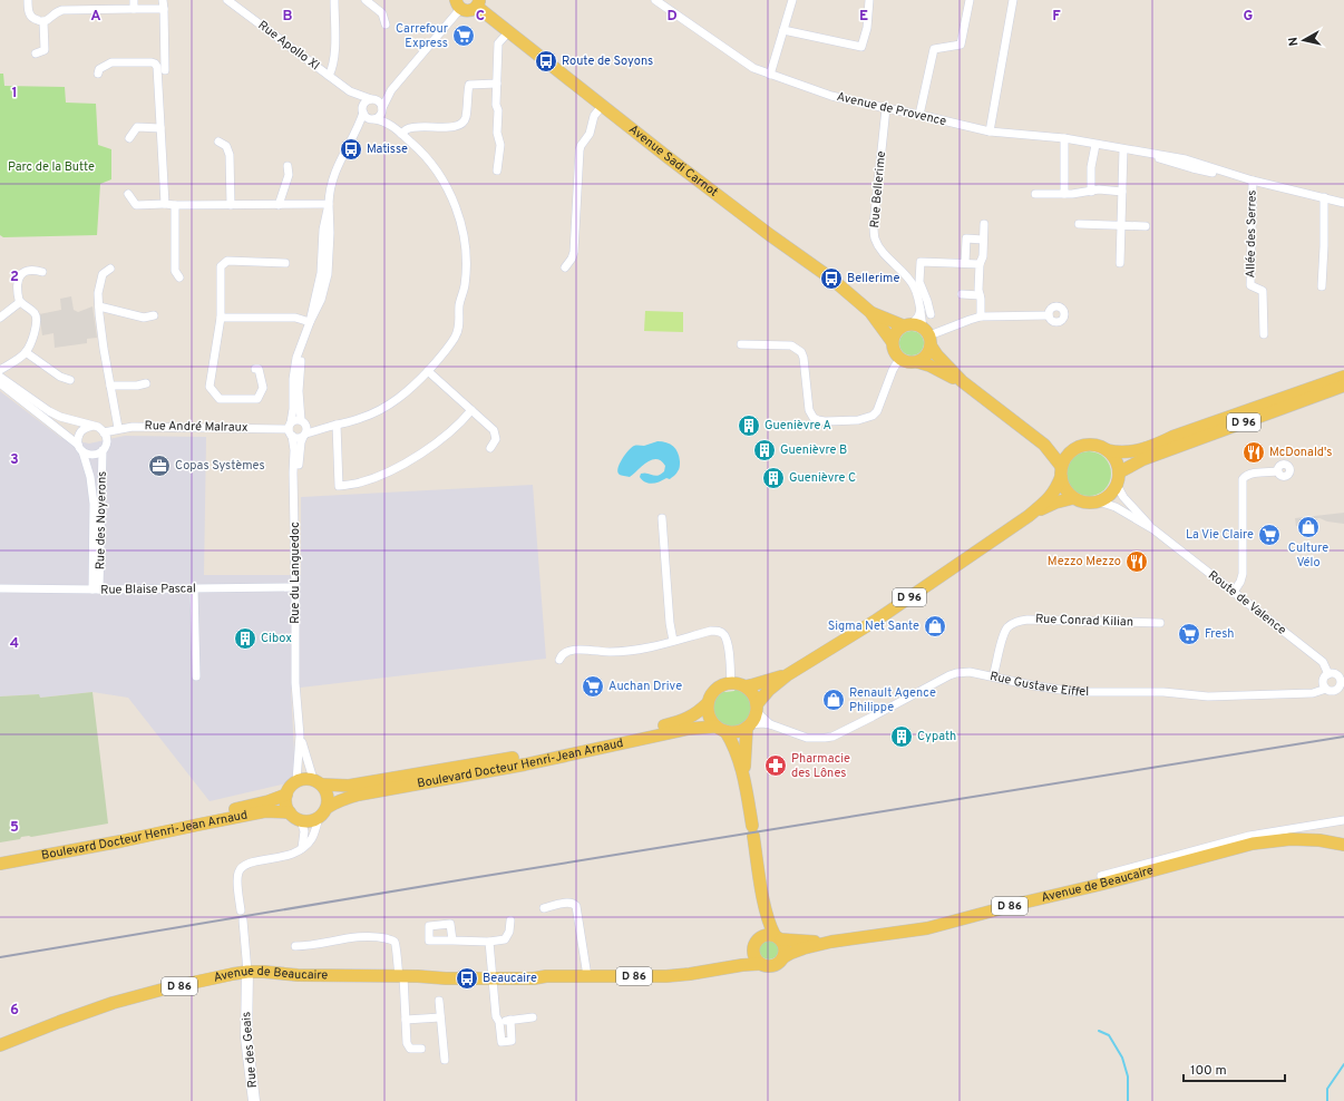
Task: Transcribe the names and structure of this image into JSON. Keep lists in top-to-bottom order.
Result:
{
  "streets": {
    "main road": [
      "Avenue Sadi Carnot",
      "D 96",
      "Boulevard Docteur Henri-Jean Arnaud",
      "Avenue de Beaucaire",
      "D 86"
    ],
    "street": [
      "Rue Apollo XI",
      "Avenue de Provence",
      "Rue Bellerime",
      "Allée des Serres",
      "Rue André Malraux",
      "Rue des Noyerons",
      "Rue du Languedoc",
      "Rue Blaise Pascal",
      "Route de Valence",
      "Rue Conrad Kilian",
      "Rue Gustave Eiffel",
      "Rue des Geais"
    ]
  },
  "crossings": [
    ["Rue Apollo XI", "Rue du Languedoc"],
    ["Avenue de Provence", "Rue Bellerime"],
    ["Avenue de Provence", "Allée des Serres"],
    ["Avenue Sadi Carnot", "Rue Bellerime"],
    ["D 96", "Rue Gustave Eiffel"],
    ["D 96", "Boulevard Docteur Henri-Jean Arnaud"],
    ["Rue André Malraux", "Rue des Noyerons"],
    ["Rue André Malraux", "Rue du Languedoc"],
    ["Rue des Noyerons", "Rue Blaise Pascal"],
    ["Rue du Languedoc", "Rue Blaise Pascal"],
    ["Rue du Languedoc", "Boulevard Docteur Henri-Jean Arnaud"],
    ["Route de Valence", "Rue Gustave Eiffel"],
    ["Rue Conrad Kilian", "Rue Gustave Eiffel"],
    ["Rue Gustave Eiffel", "Boulevard Docteur Henri-Jean Arnaud"],
    ["Avenue de Beaucaire", "Rue des Geais"]
  ],
  "parks": ["Parc de la Butte"],
  "places": {
    "supermarket": [
      "Carrefour Express",
      "La Vie Claire",
      "Fresh",
      "Auchan Drive"
    ],
    "bus stop": [
      "Route de Soyons",
      "Matisse",
      "Bellerime",
      "Beaucaire"
    ],
    "building": [
      "Guenièvre A",
      "Guenièvre B",
      "Guenièvre C",
      "Cibox",
      "Cypath"
    ],
    "restaurant": ["McDonald's", "Mezzo Mezzo"],
    "office": ["Copas Systèmes"],
    "shop": ["Culture Vélo", "Sigma Net Sante", "Renault Agence Philippe"],
    "pharmacy": ["Pharmacie des Lônes"]
  },
  "scale_bar": "100 m",
  "north": "left",
  "grid": {
    "columns": [
      "A",
      "B",
      "C",
      "D",
      "E",
      "F",
      "G"
    ],
    "rows": [
      "1",
      "2",
      "3",
      "4",
      "5",
      "6"
    ]
  }
}
